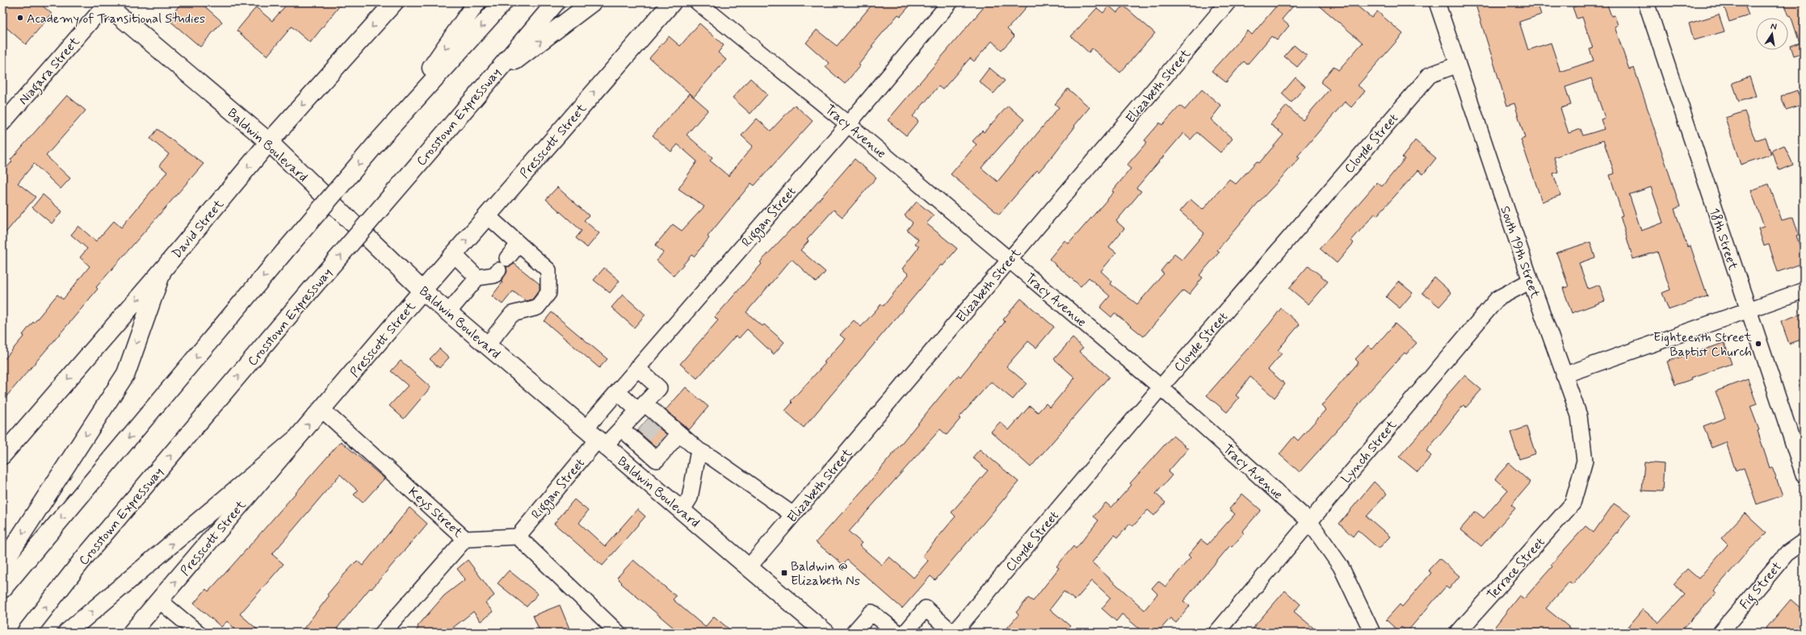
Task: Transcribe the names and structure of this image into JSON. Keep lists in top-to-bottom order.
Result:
{
  "streets": {
    "main road": [
      "Crosstown Expressway",
      "Presscott Street",
      "Baldwin Boulevard",
      "David Street"
    ],
    "street": [
      "Niagara Street",
      "Elizabeth Street",
      "Tracy Avenue",
      "Cloyde Street",
      "Riggan Street",
      "18th Street",
      "South 19th Street",
      "Lynch Street",
      "Keys Street",
      "Terrace Street",
      "Fig Street"
    ]
  },
  "crossings": [
    ["Niagara Street", "Baldwin Boulevard"],
    ["Elizabeth Street", "Tracy Avenue"],
    ["Elizabeth Street", "Baldwin Boulevard"],
    ["Tracy Avenue", "Cloyde Street"],
    ["Tracy Avenue", "Riggan Street"],
    ["Tracy Avenue", "Lynch Street"],
    ["Presscott Street", "Baldwin Boulevard"],
    ["Presscott Street", "Keys Street"],
    ["Cloyde Street", "South 19th Street"],
    ["Baldwin Boulevard", "Riggan Street"],
    ["Baldwin Boulevard", "David Street"],
    ["Riggan Street", "Keys Street"],
    ["South 19th Street", "Lynch Street"],
    ["South 19th Street", "Terrace Street"]
  ],
  "places": {
    "other": ["Academy of Transitional Studies", "Eighteenth Street Baptist Church"],
    "transit": ["Baldwin @ Elizabeth Ns"]
  },
  "north": "top"
}
